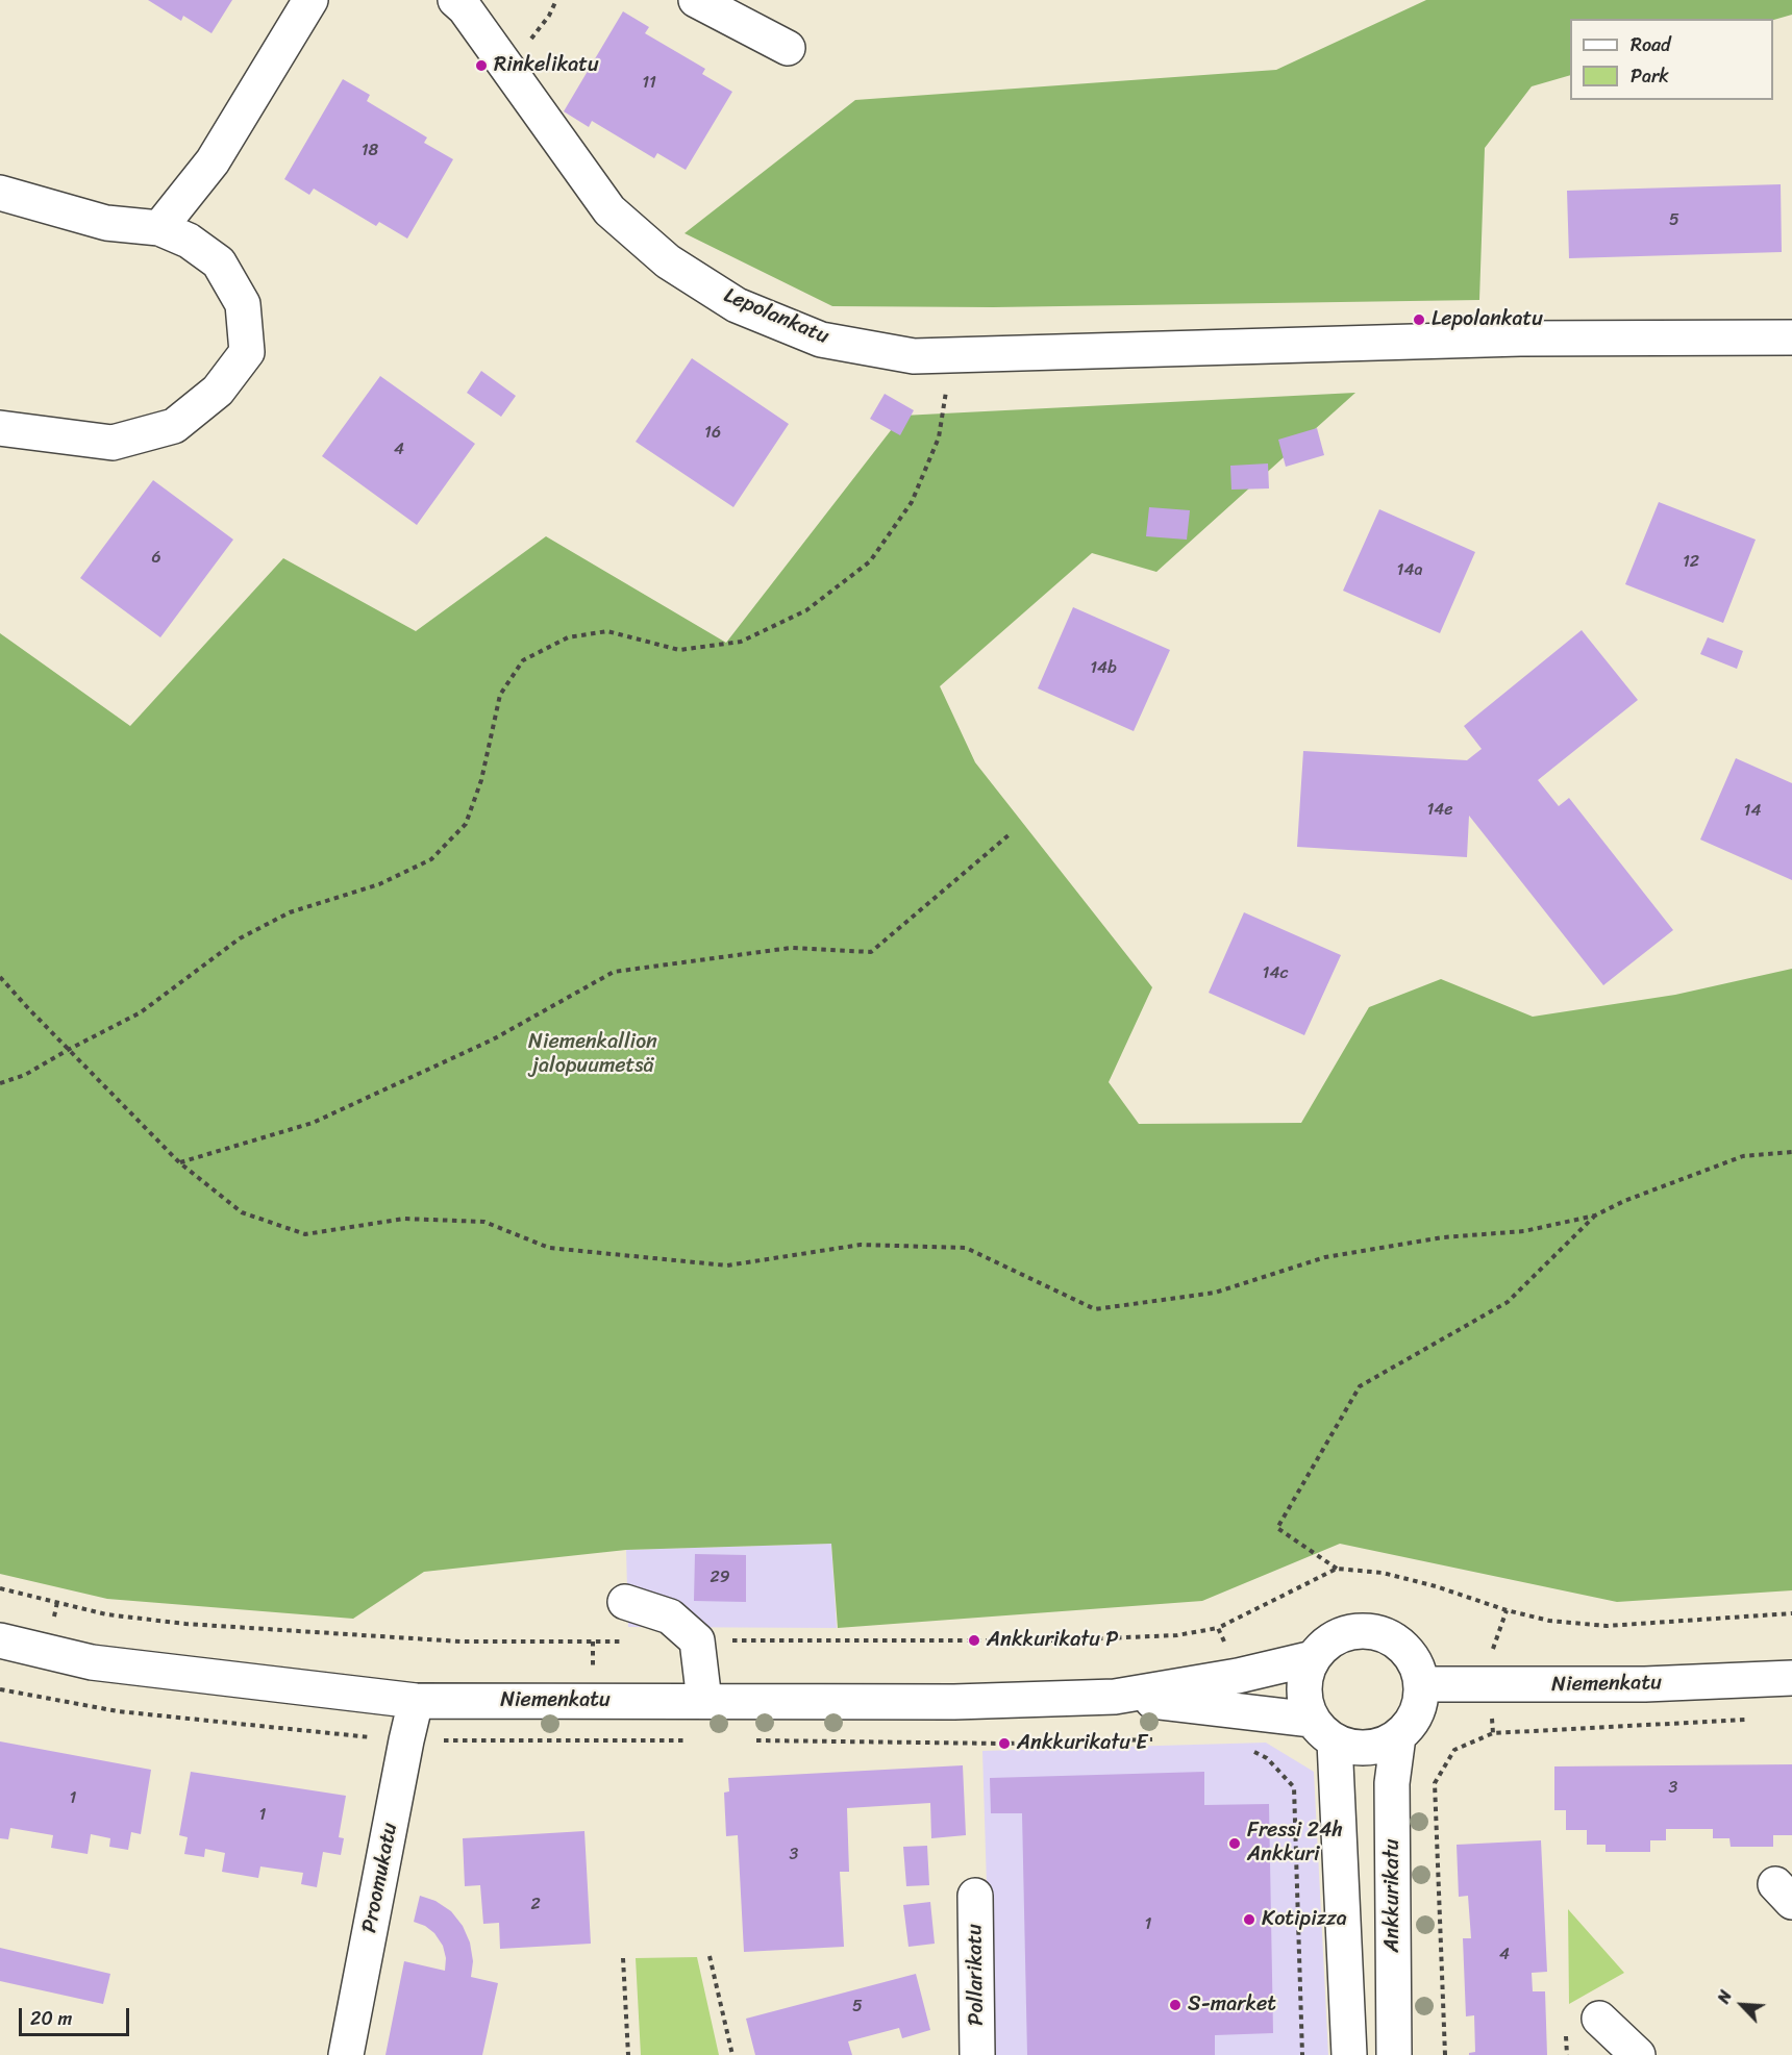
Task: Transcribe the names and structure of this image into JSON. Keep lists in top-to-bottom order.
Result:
{
  "streets": {
    "street": [
      "Lepolankatu",
      "Niemenkatu",
      "Proomukatu",
      "Ankkurikatu",
      "Pollarikatu"
    ]
  },
  "crossings": [
    ["Niemenkatu", "Proomukatu"],
    ["Niemenkatu", "Ankkurikatu"]
  ],
  "parks": ["Niemenkallion jalopuumetsä"],
  "places": [
    "Rinkelikatu",
    "Lepolankatu",
    "Ankkurikatu P",
    "Ankkurikatu E",
    "Fressi 24h Ankkuri",
    "Kotipizza",
    "S-market"
  ],
  "house_numbers": [
    "11",
    "18",
    "5",
    "16",
    "4",
    "6",
    "12",
    "14a",
    "14b",
    "14e",
    "14",
    "14c",
    "29",
    "3",
    "1",
    "1",
    "3",
    "2",
    "1",
    "4",
    "5"
  ],
  "legend": ["Road", "Park"],
  "scale_bar": "20 m",
  "north": "top left"
}
